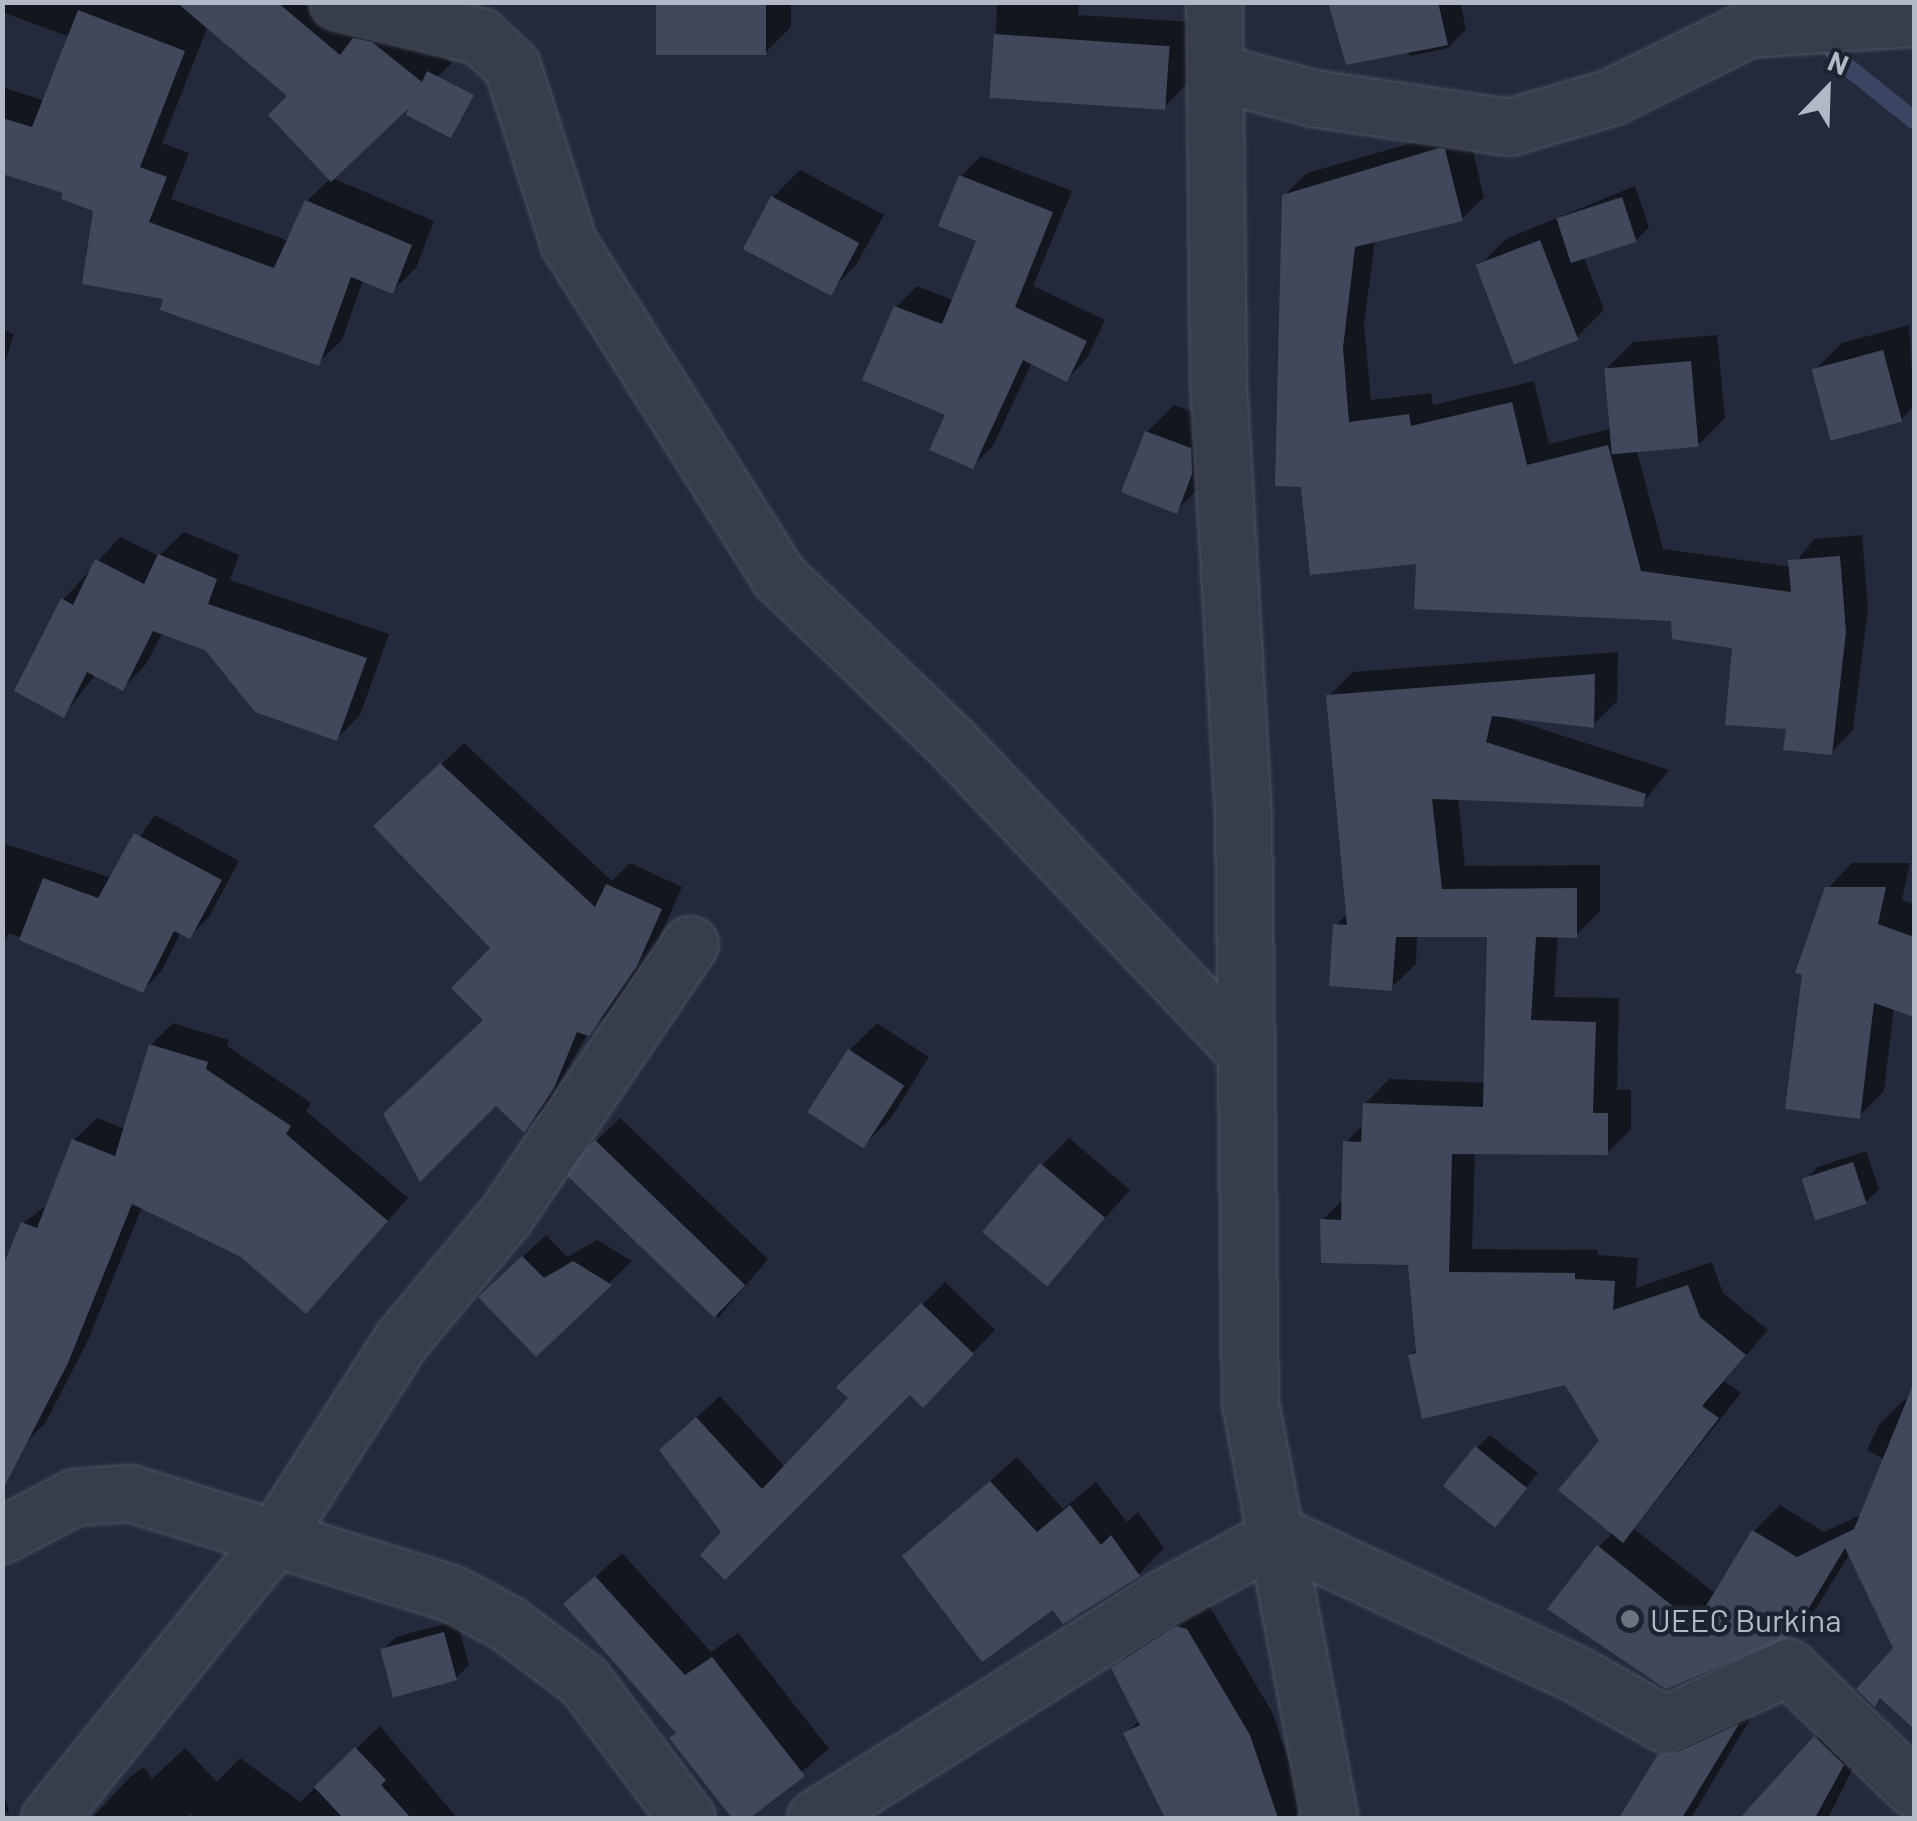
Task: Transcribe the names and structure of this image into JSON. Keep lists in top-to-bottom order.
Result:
{
  "places": ["UEEC Burkina"],
  "north": "top right"
}
